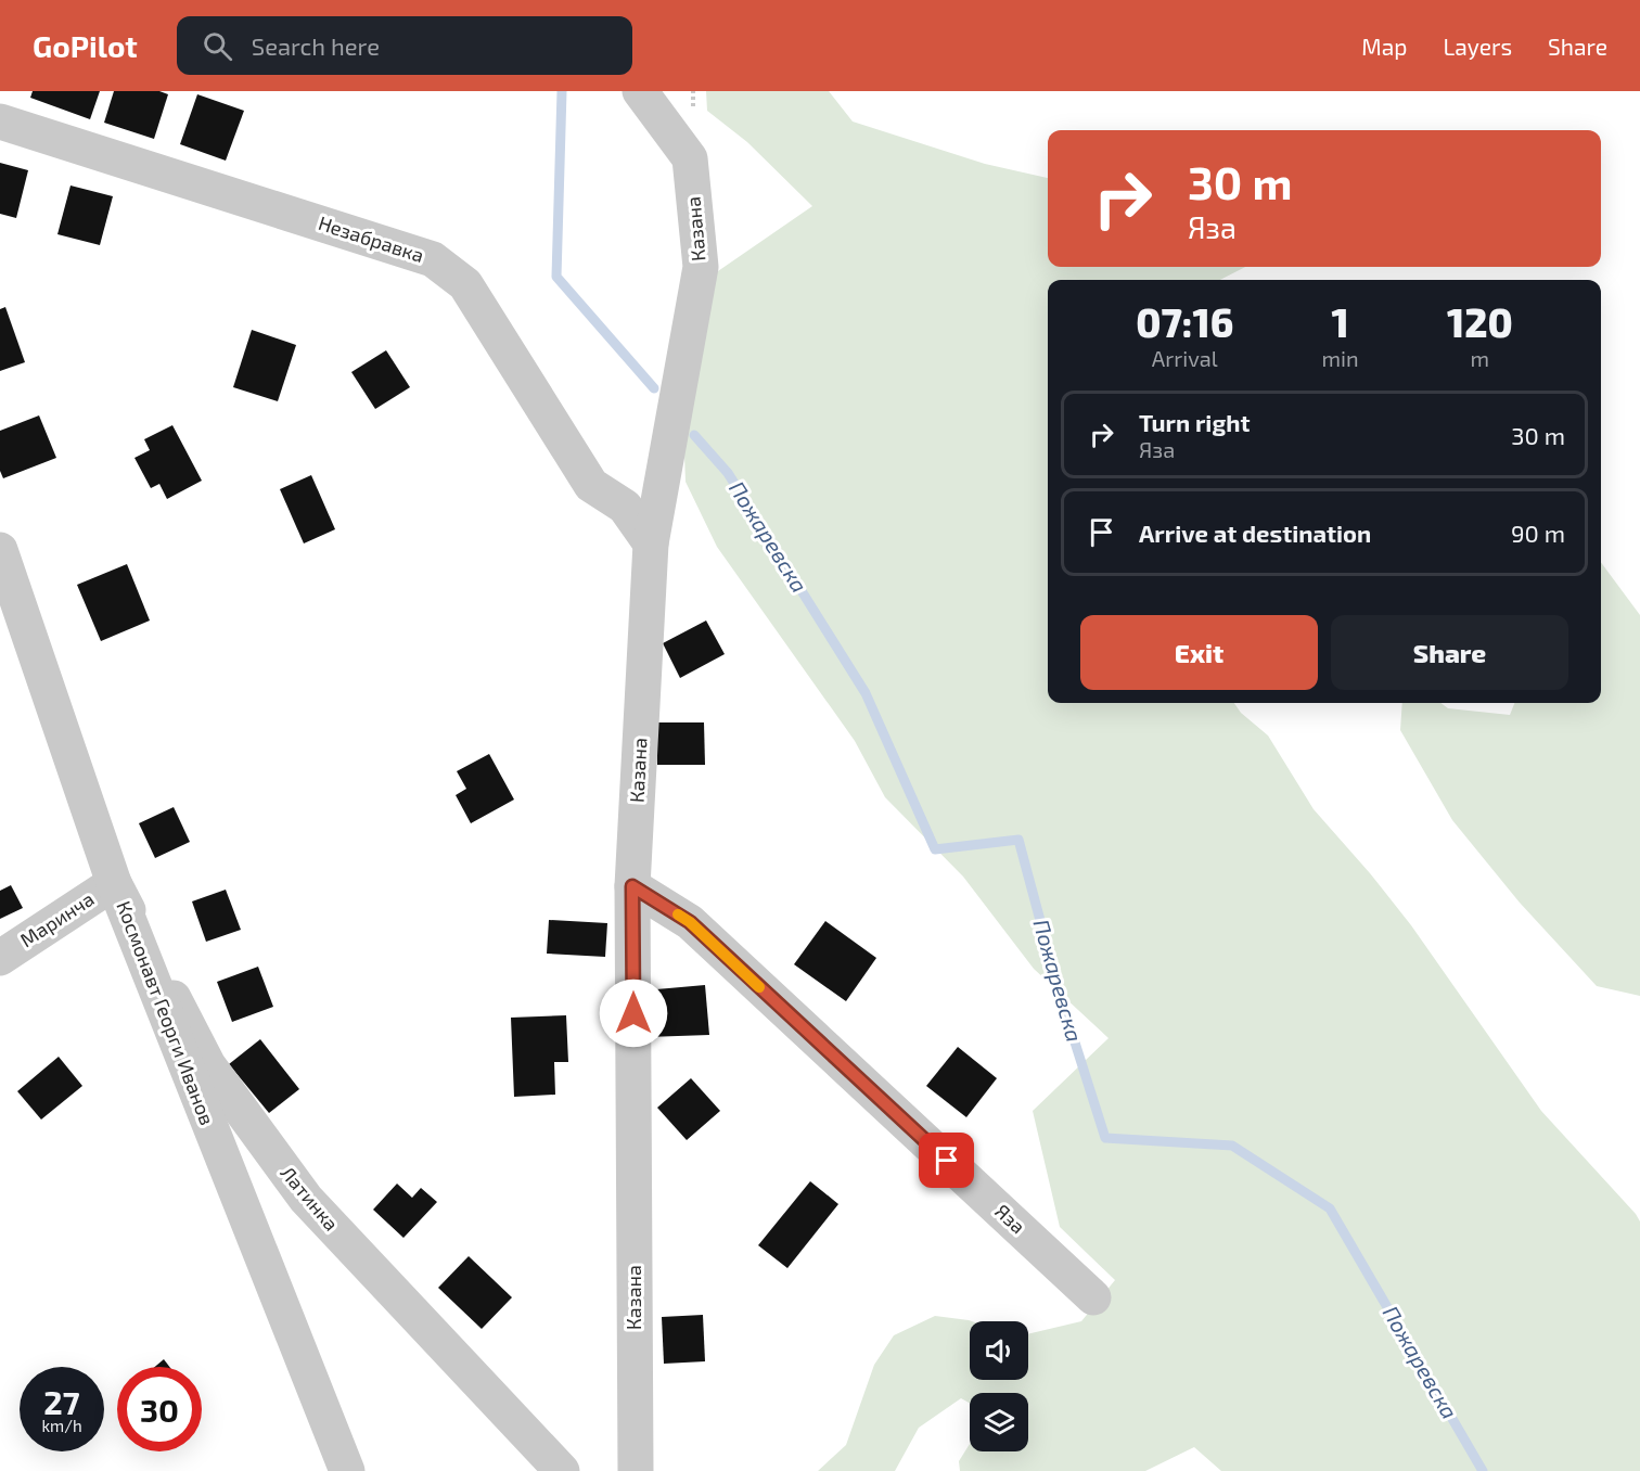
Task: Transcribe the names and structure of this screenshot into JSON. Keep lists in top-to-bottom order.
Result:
{
  "streets": {
    "street": [
      "Казана",
      "Незабравка",
      "Маринча",
      "Космонавт Георги Иванов",
      "Латинка",
      "Яза"
    ]
  },
  "crossings": [
    ["Казана", "Незабравка"],
    ["Казана", "Яза"],
    ["Маринча", "Космонавт Георги Иванов"],
    ["Маринча", "Латинка"],
    ["Космонавт Георги Иванов", "Латинка"]
  ],
  "water": ["Пожаревска"],
  "page": {
    "header": "GoPilot",
    "search": "Search here",
    "nav": ["Map", "Layers", "Share"],
    "turn": ["30 m", "Яза"],
    "eta": [
      "07:16",
      "Arrival",
      "1",
      "min",
      "120",
      "m"
    ],
    "list": [
      {
        "name": "Turn right",
        "note": "Яза",
        "value": "30 m"
      },
      {
        "name": "Arrive at destination",
        "value": "90 m"
      }
    ],
    "buttons": ["Exit", "Share"],
    "speed": "27 km/h",
    "limit": "30"
  }
}
